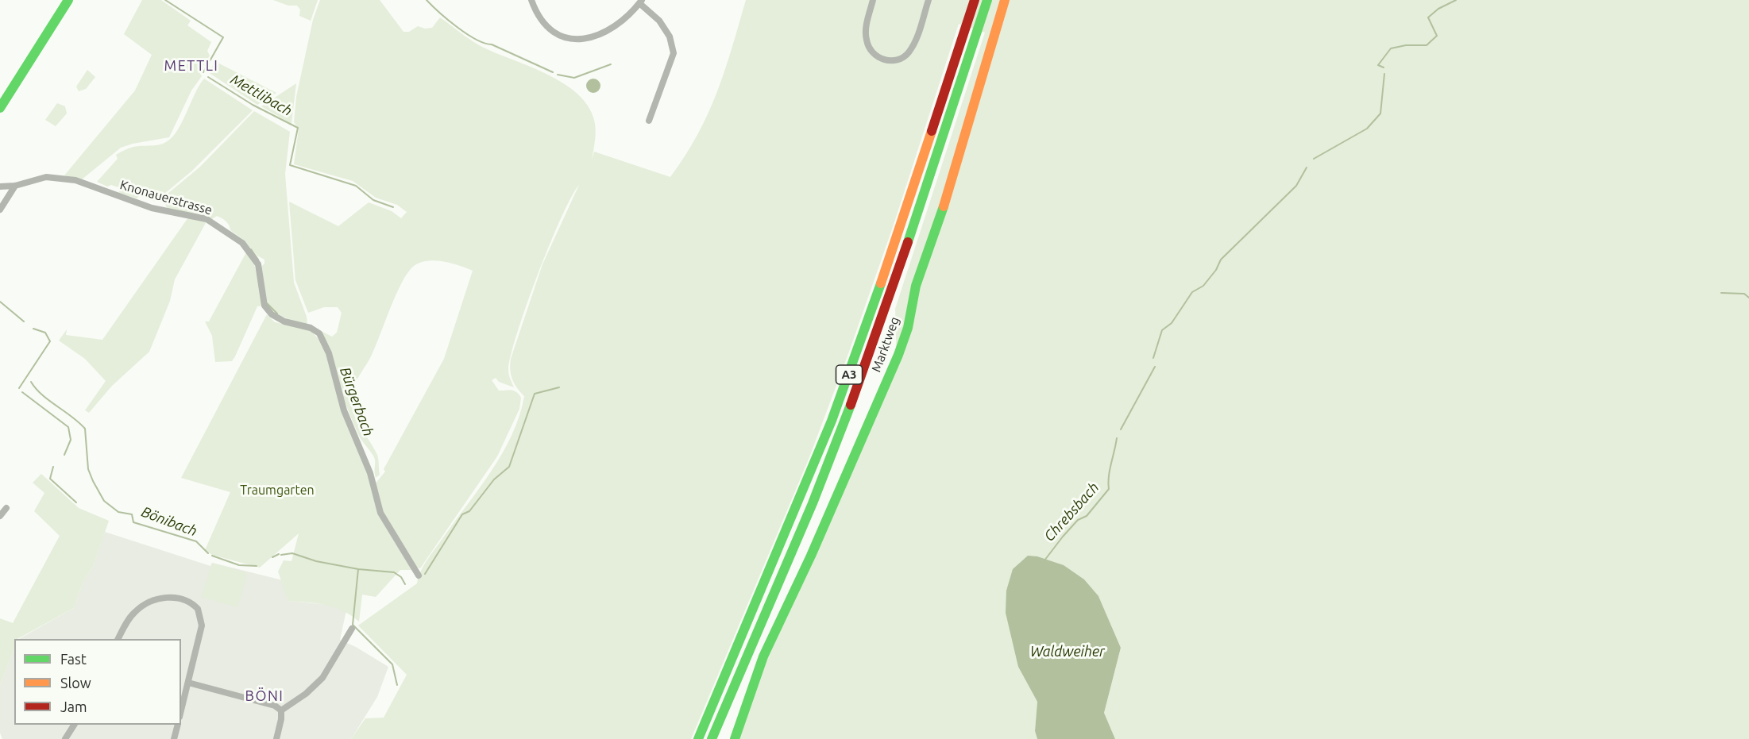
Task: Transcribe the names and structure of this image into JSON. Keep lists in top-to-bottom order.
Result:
{
  "streets": {
    "main road": ["Marktweg", "A3"],
    "street": ["Knonauerstrasse"]
  },
  "districts": ["METTLI", "BÖNI"],
  "water": [
    "Mettlibach",
    "Bürgerbach",
    "Chrebsbach",
    "Bönibach",
    "Waldweiher"
  ],
  "parks": ["Traumgarten"],
  "legend": ["Fast", "Slow", "Jam"]
}
